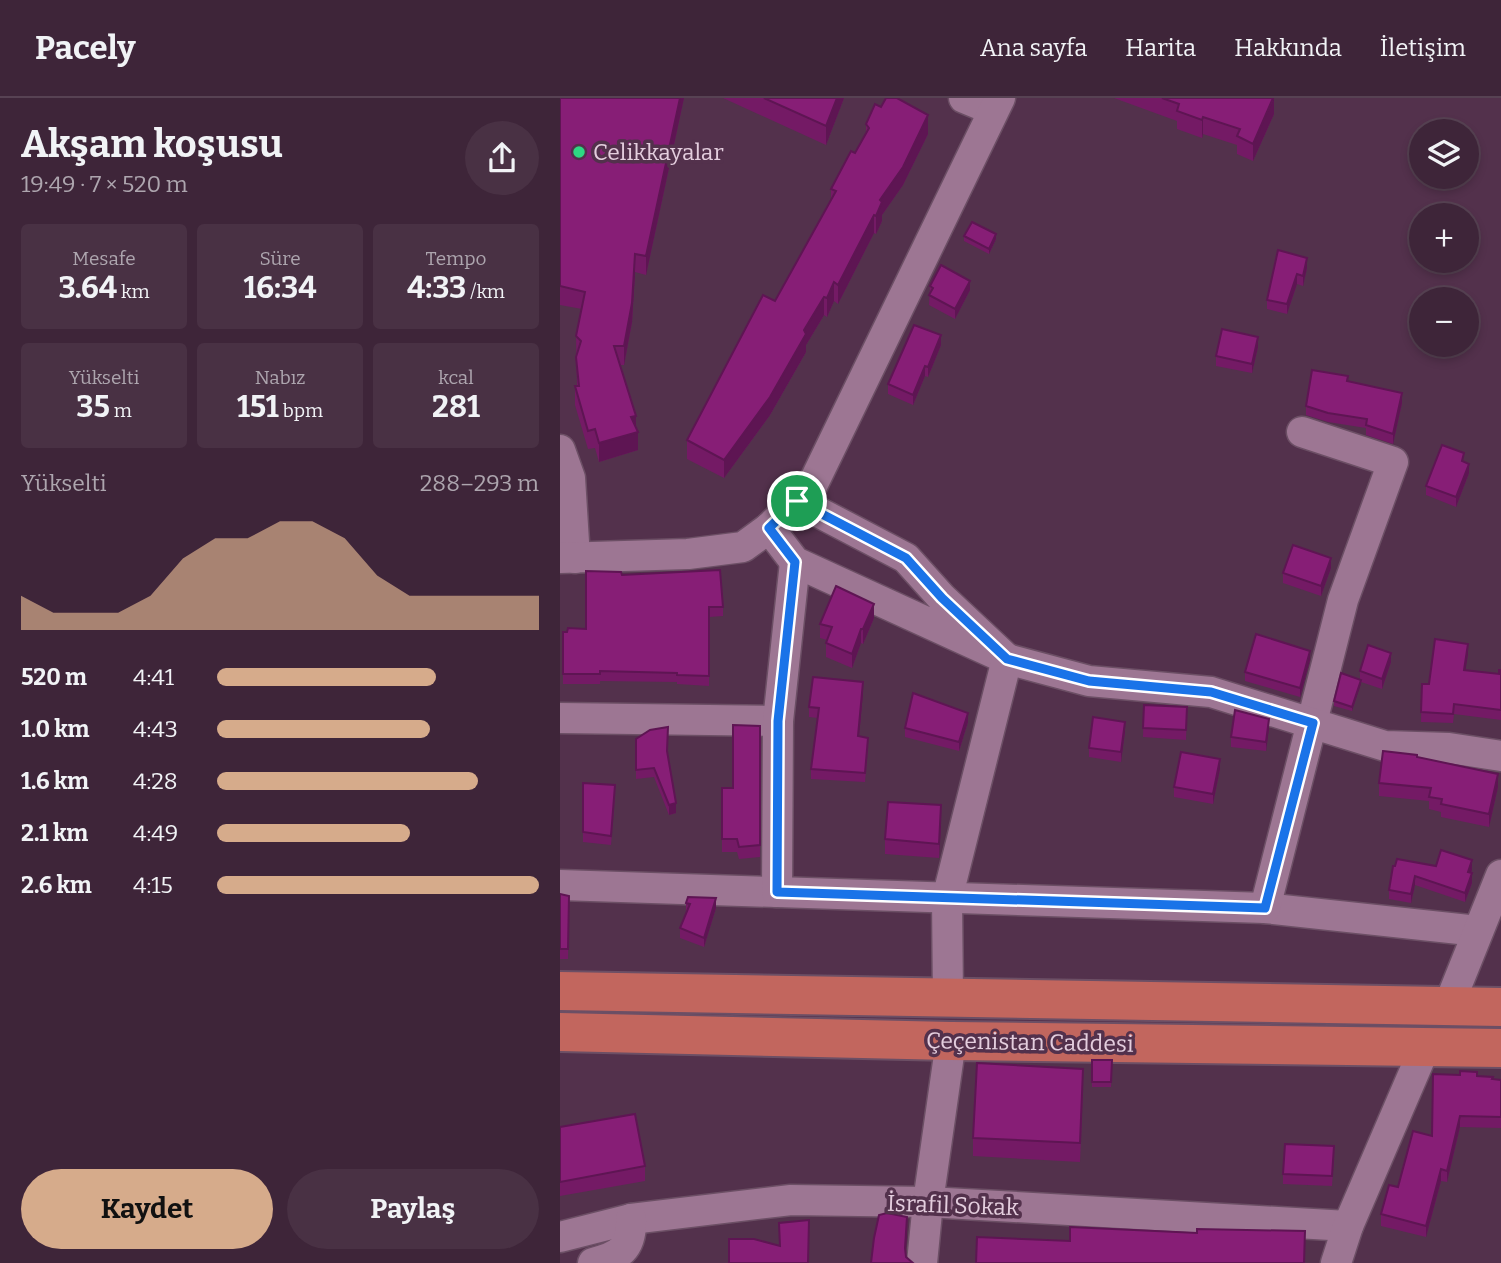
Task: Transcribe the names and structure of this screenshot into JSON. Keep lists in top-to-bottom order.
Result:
{
  "streets": {
    "main road": ["Çeçenistan Caddesi"],
    "street": ["İsrafil Sokak"]
  },
  "places": ["Celikkayalar"],
  "page": {
    "header": "Pacely",
    "nav": [
      "Ana sayfa",
      "Harita",
      "Hakkında",
      "İletişim"
    ],
    "heading": ["Akşam koşusu", "19:49 · 7 × 520 m"],
    "map_buttons": ["+", "−"],
    "stats": [
      ["Mesafe", "3.64 km"],
      ["Süre", "16:34"],
      ["Tempo", "4:33 /km"],
      ["Yükselti", "35 m"],
      ["Nabız", "151 bpm"],
      ["kcal", "281"]
    ],
    "chart": ["Yükselti", "288–293 m"],
    "list": [
      {
        "name": "520 m",
        "note": "4:41"
      },
      {
        "name": "1.0 km",
        "note": "4:43"
      },
      {
        "name": "1.6 km",
        "note": "4:28"
      },
      {
        "name": "2.1 km",
        "note": "4:49"
      },
      {
        "name": "2.6 km",
        "note": "4:15"
      }
    ],
    "buttons": ["Kaydet", "Paylaş"]
  }
}
